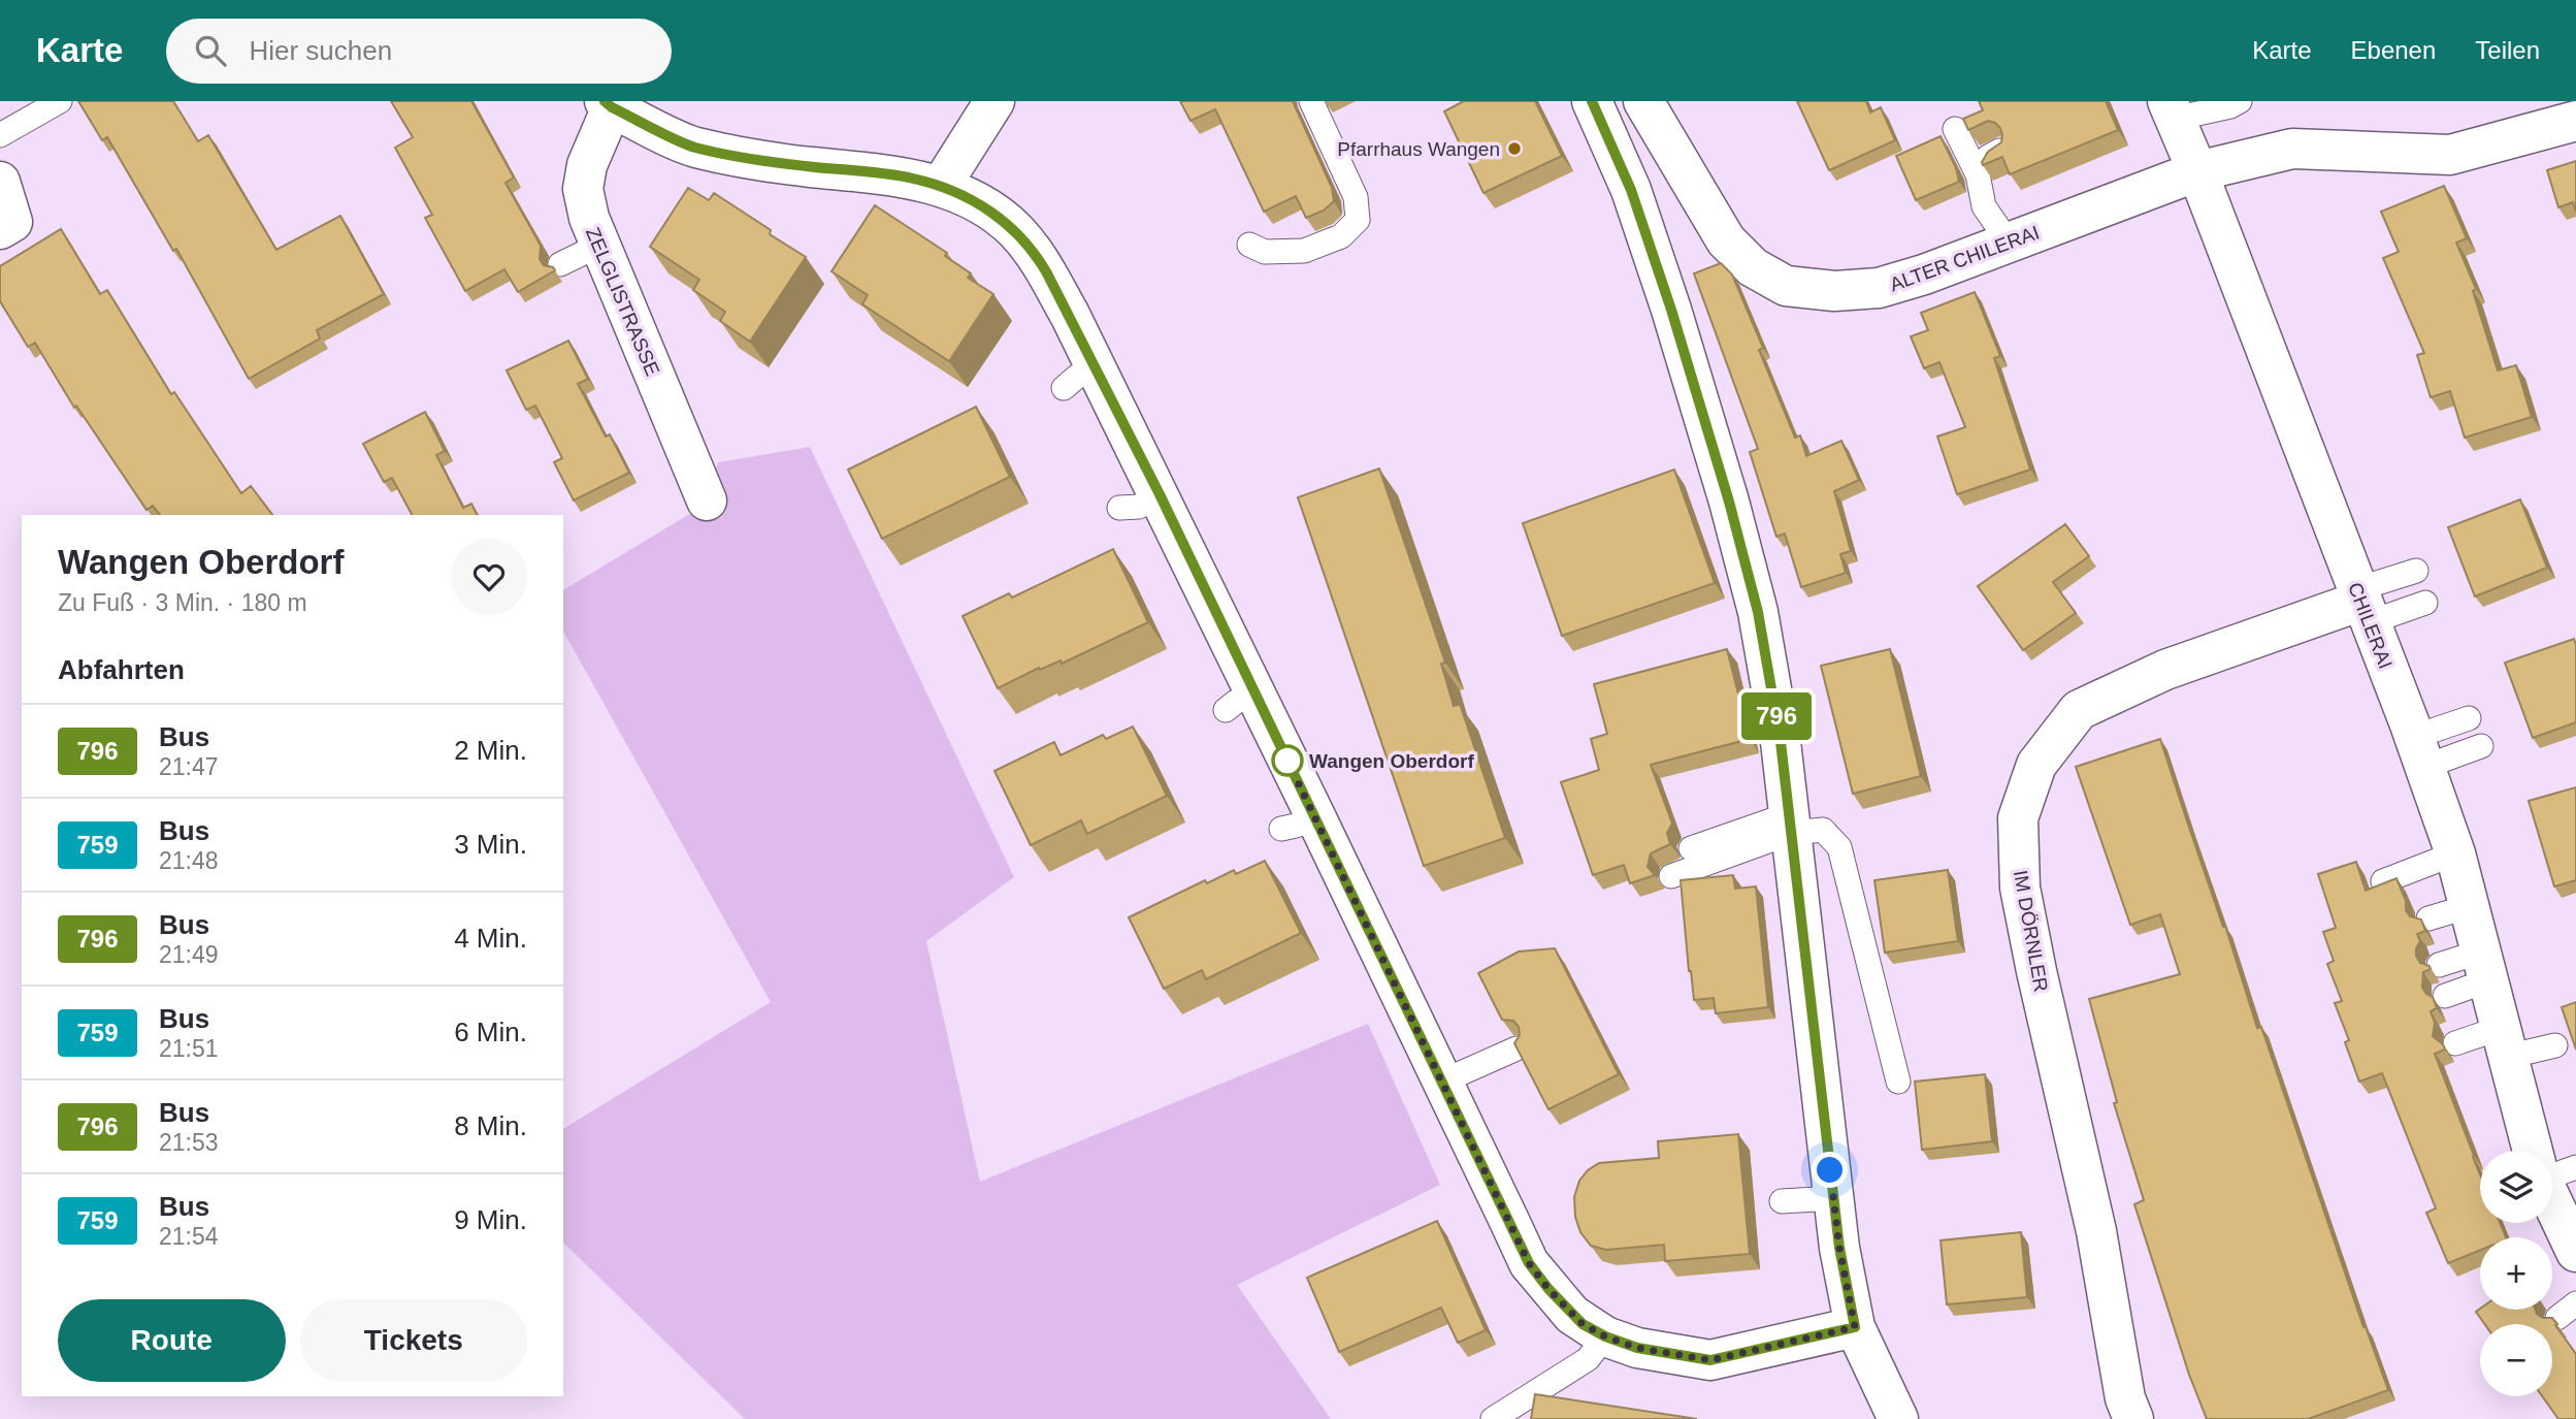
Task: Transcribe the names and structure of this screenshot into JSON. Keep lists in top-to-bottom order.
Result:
{
  "streets": {
    "street": [
      "ALTER CHILERAI",
      "ZELGLISTRASSE",
      "CHILERAI",
      "IM DÖRNLER"
    ]
  },
  "crossings": [
    ["ALTER CHILERAI", "CHILERAI"],
    ["CHILERAI", "IM DÖRNLER"]
  ],
  "places": ["Pfarrhaus Wangen", "Wangen Oberdorf"],
  "lines": ["bus line 796"],
  "page": {
    "header": "Karte",
    "search": "Hier suchen",
    "nav": ["Karte", "Ebenen", "Teilen"],
    "on_map": "796",
    "heading": [
      ["Wangen Oberdorf", "Zu Fuß · 3 Min. · 180 m"],
      "Abfahrten"
    ],
    "list": [
      {
        "mark": "796",
        "name": "Bus",
        "note": "21:47",
        "value": "2 Min."
      },
      {
        "mark": "759",
        "name": "Bus",
        "note": "21:48",
        "value": "3 Min."
      },
      {
        "mark": "796",
        "name": "Bus",
        "note": "21:49",
        "value": "4 Min."
      },
      {
        "mark": "759",
        "name": "Bus",
        "note": "21:51",
        "value": "6 Min."
      },
      {
        "mark": "796",
        "name": "Bus",
        "note": "21:53",
        "value": "8 Min."
      },
      {
        "mark": "759",
        "name": "Bus",
        "note": "21:54",
        "value": "9 Min."
      }
    ],
    "map_buttons": ["+", "−"],
    "buttons": ["Route", "Tickets"]
  }
}
